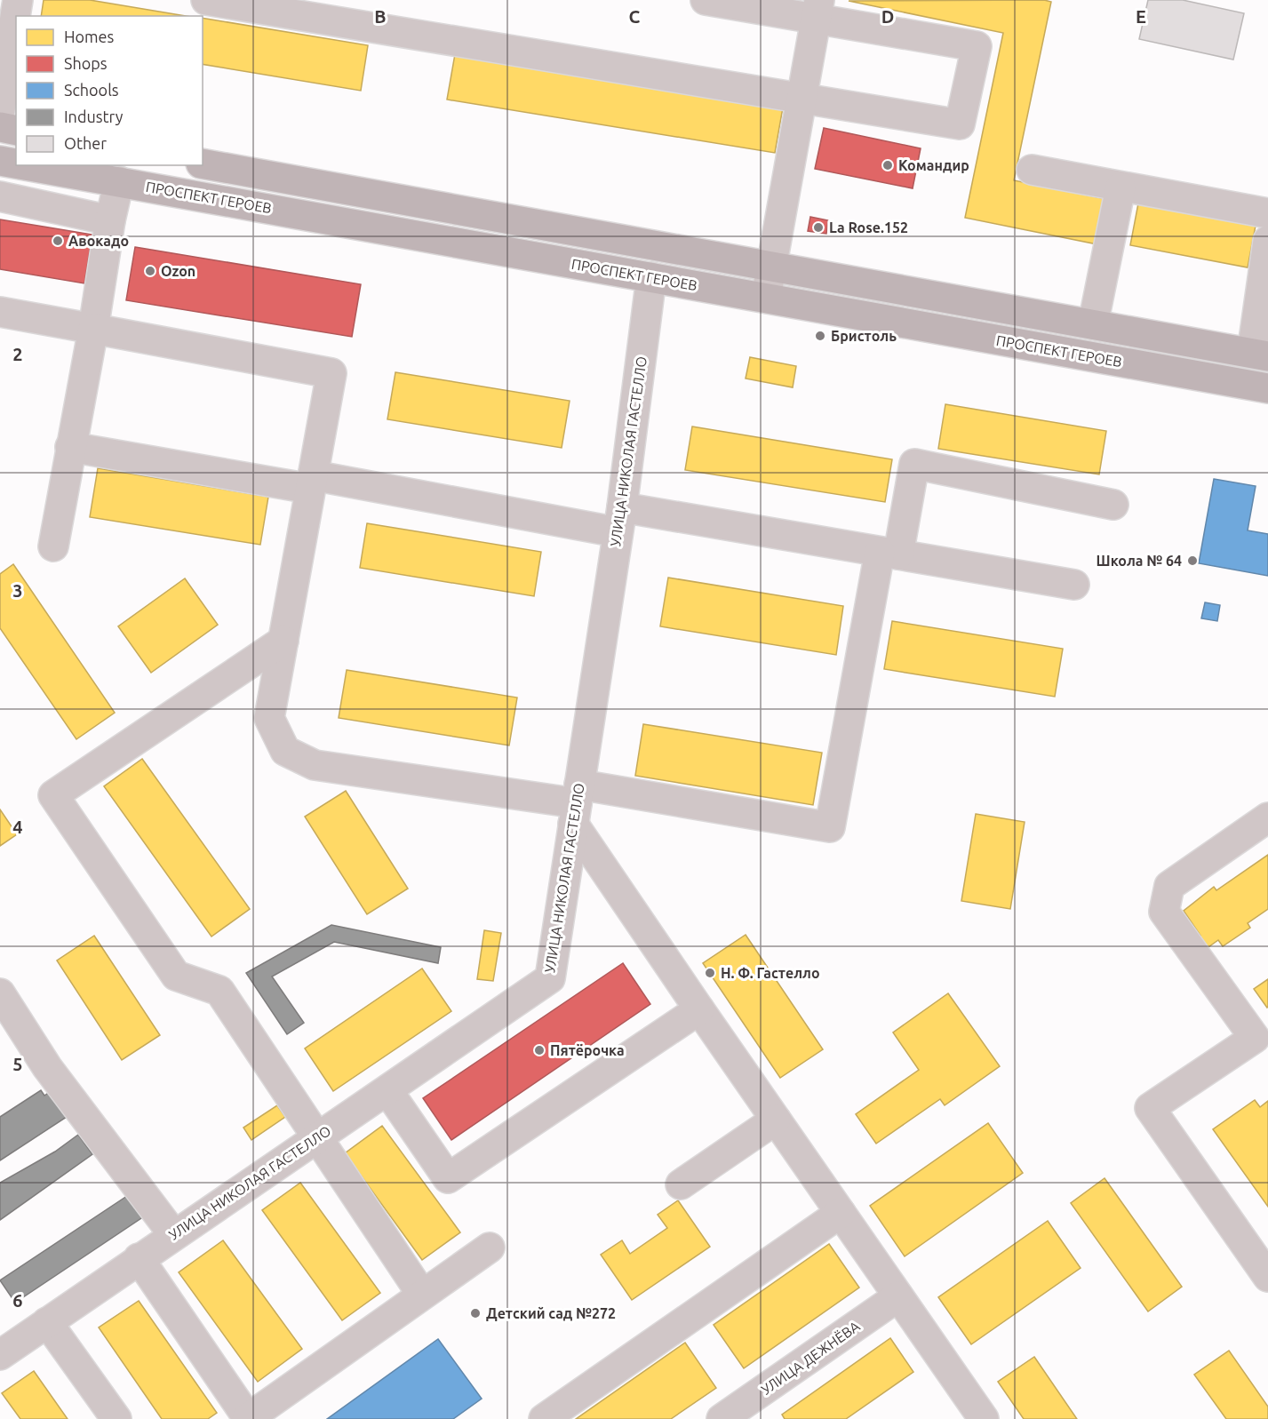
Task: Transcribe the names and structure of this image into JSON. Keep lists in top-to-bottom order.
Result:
{
  "streets": {
    "main road": ["ПРОСПЕКТ ГЕРОЕВ"],
    "street": ["УЛИЦА НИКОЛАЯ ГАСТЕЛЛО", "УЛИЦА ДЕЖНЁВА"]
  },
  "crossings": [
    ["ПРОСПЕКТ ГЕРОЕВ", "УЛИЦА НИКОЛАЯ ГАСТЕЛЛО"]
  ],
  "places": [
    "Командир",
    "La Rose.152",
    "Авокадо",
    "Ozon",
    "Бристоль",
    "Школа № 64",
    "Н. Ф. Гастелло",
    "Пятёрочка",
    "Детский сад №272"
  ],
  "legend": [
    "Homes",
    "Shops",
    "Schools",
    "Industry",
    "Other"
  ],
  "grid": {
    "columns": [
      "B",
      "C",
      "D",
      "E"
    ],
    "rows": [
      "2",
      "3",
      "4",
      "5",
      "6"
    ]
  }
}
